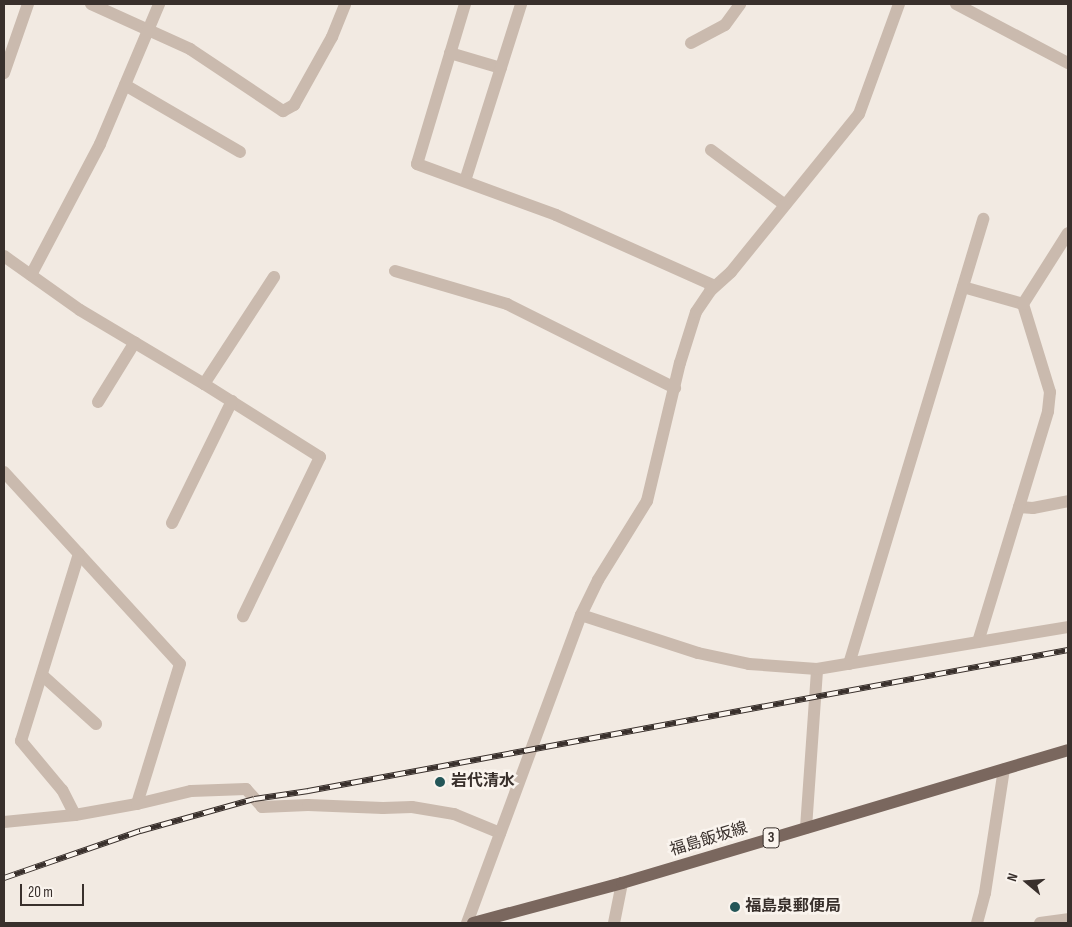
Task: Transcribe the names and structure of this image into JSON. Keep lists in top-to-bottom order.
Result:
{
  "streets": {
    "main road": ["3", "福島飯坂線"]
  },
  "places": ["岩代清水", "福島泉郵便局"],
  "scale_bar": "20 m",
  "north": "left"
}
